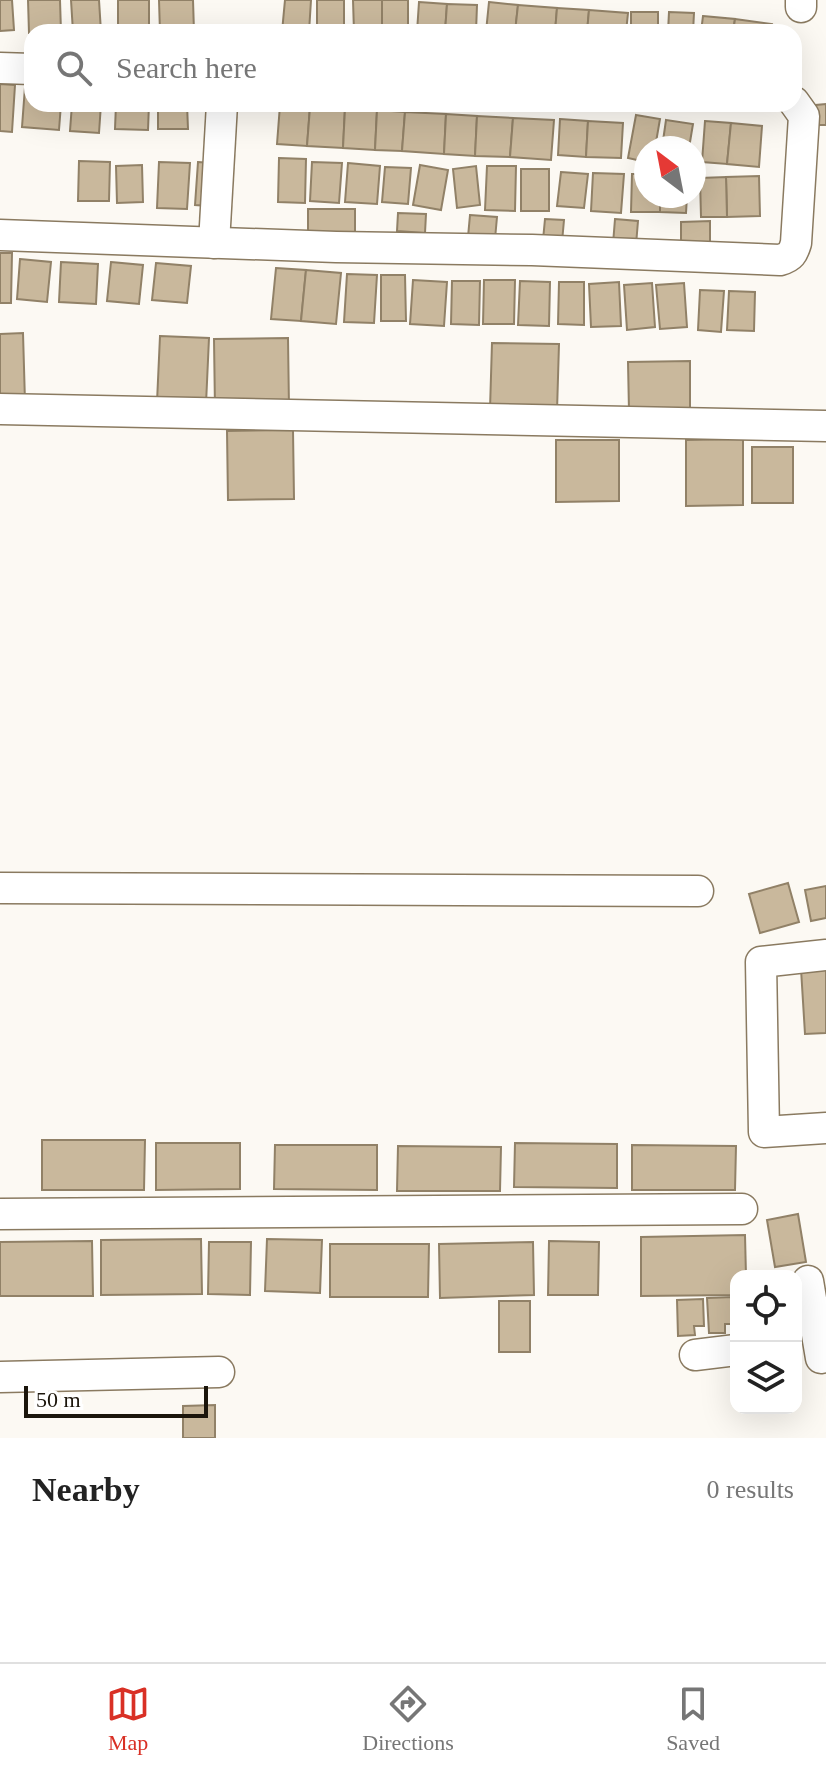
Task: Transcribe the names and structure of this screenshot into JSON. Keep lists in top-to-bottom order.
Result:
{
  "scale_bar": "50 m",
  "north": "top left",
  "page": {
    "search": "Search here",
    "scale": "50 m",
    "heading": ["Nearby", "0 results"],
    "nav": ["Map", "Directions", "Saved"]
  }
}
